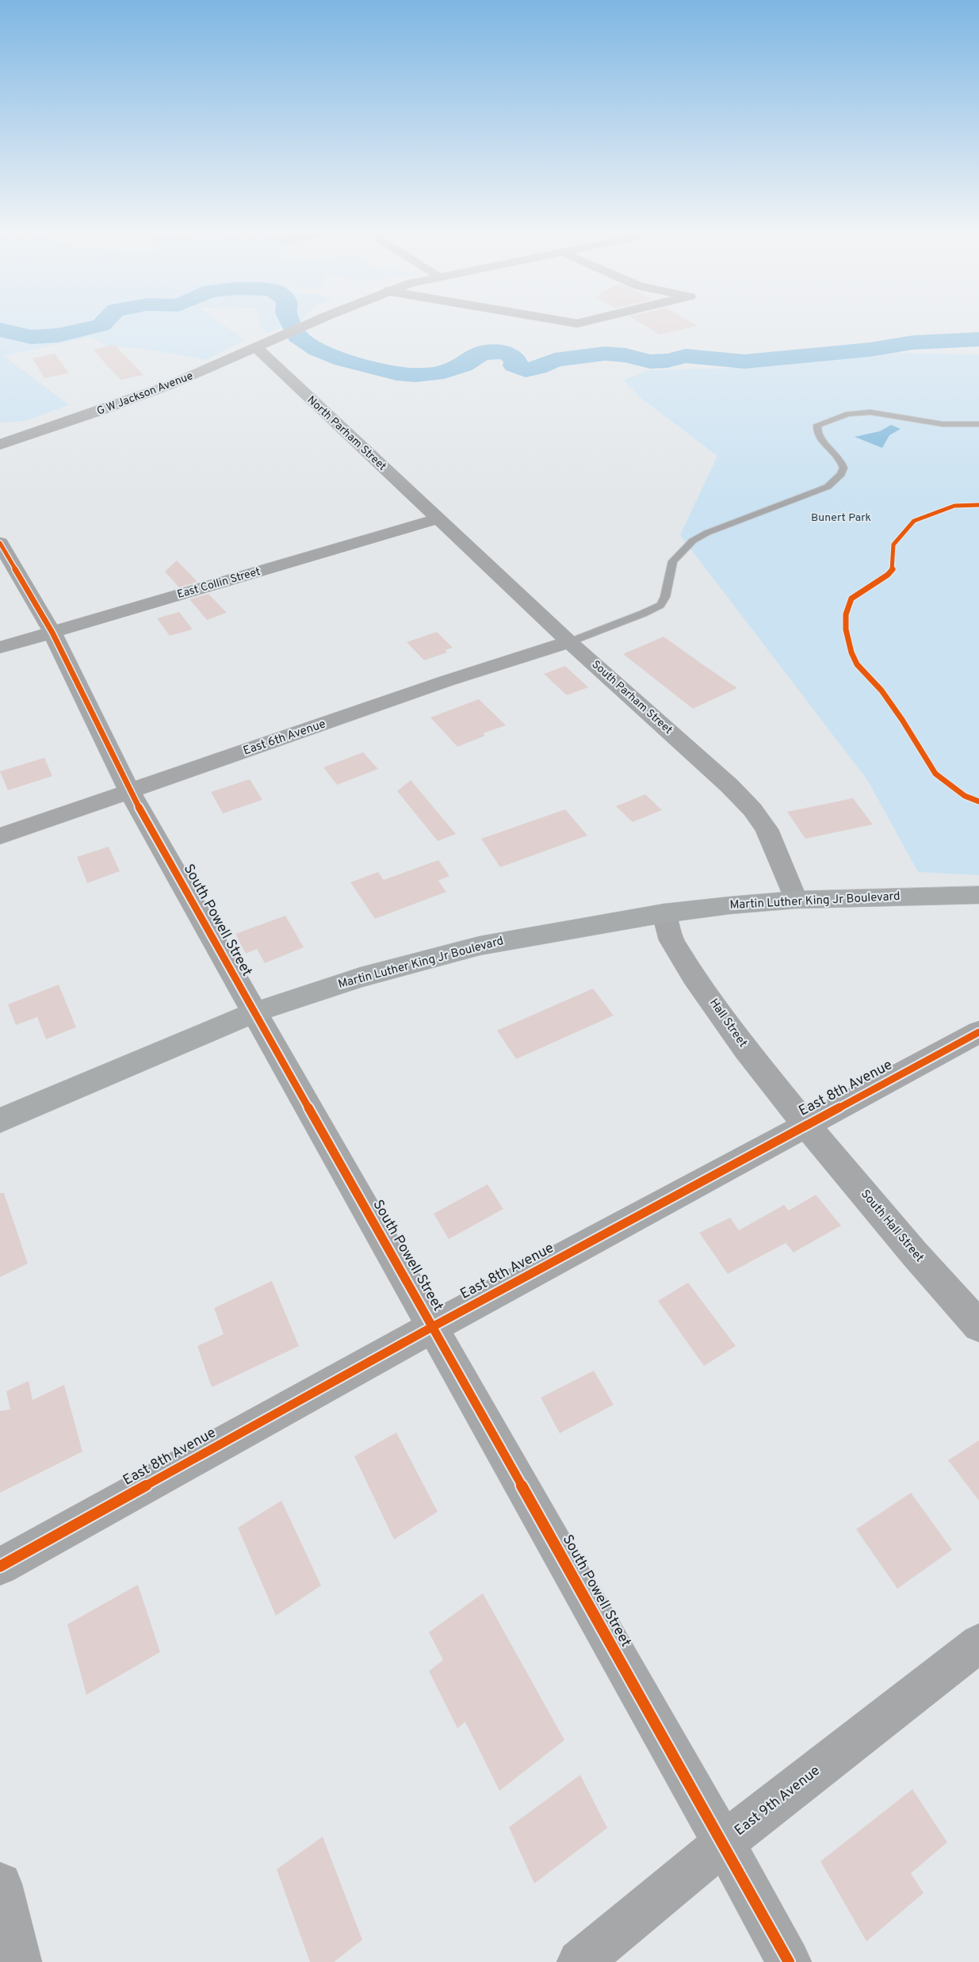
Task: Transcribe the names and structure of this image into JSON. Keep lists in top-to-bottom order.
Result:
{
  "streets": {
    "main road": ["Martin Luther King Jr Boulevard"],
    "street": [
      "G W Jackson Avenue",
      "North Parham Street",
      "East Collin Street",
      "South Parham Street",
      "East 6th Avenue",
      "South Powell Street",
      "Hall Street",
      "East 8th Avenue",
      "South Hall Street",
      "East 9th Avenue"
    ]
  },
  "crossings": [
    ["G W Jackson Avenue", "North Parham Street"],
    ["North Parham Street", "East Collin Street"],
    ["North Parham Street", "South Parham Street"],
    ["East Collin Street", "South Parham Street"],
    ["East Collin Street", "South Powell Street"],
    ["South Parham Street", "East 6th Avenue"],
    ["South Parham Street", "Martin Luther King Jr Boulevard"],
    ["East 6th Avenue", "South Powell Street"],
    ["Martin Luther King Jr Boulevard", "South Powell Street"],
    ["Martin Luther King Jr Boulevard", "Hall Street"],
    ["South Powell Street", "East 8th Avenue"],
    ["South Powell Street", "East 9th Avenue"],
    ["Hall Street", "East 8th Avenue"],
    ["Hall Street", "South Hall Street"],
    ["East 8th Avenue", "South Hall Street"]
  ],
  "parks": ["Bunert Park"]
}
